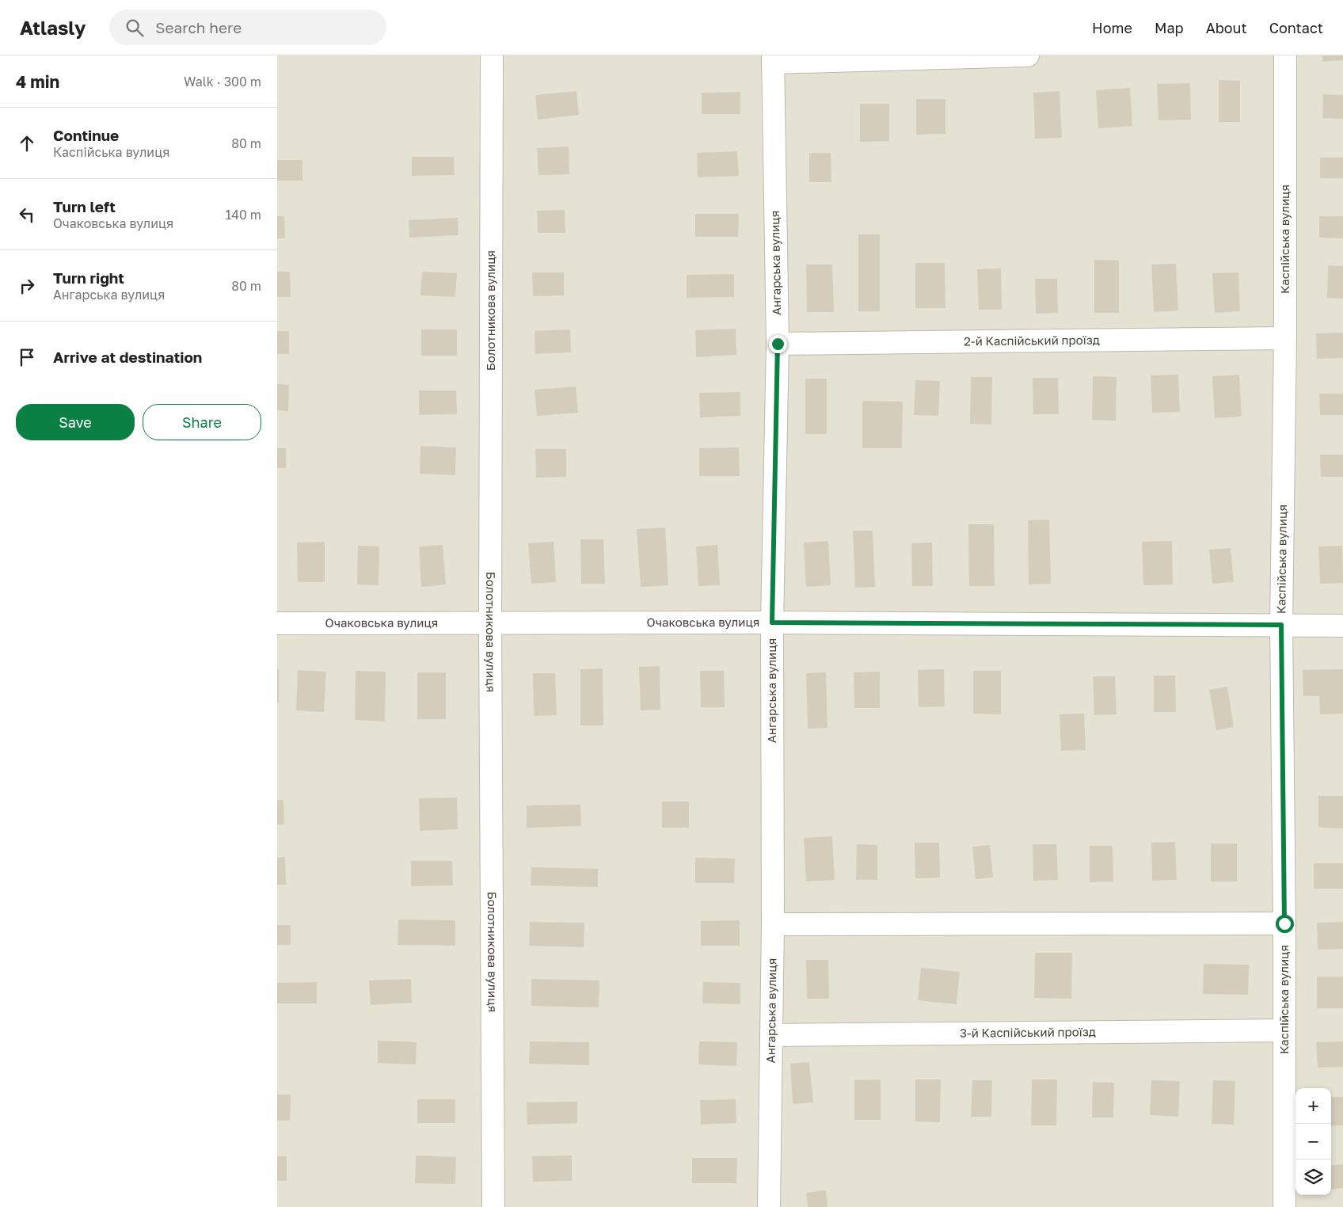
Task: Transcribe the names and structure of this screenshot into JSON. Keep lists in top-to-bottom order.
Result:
{
  "streets": {
    "street": [
      "Каспійська вулиця",
      "Ангарська вулиця",
      "Болотникова вулиця",
      "2-й Каспійський проїзд",
      "Очаковська вулиця",
      "3-й Каспійський проїзд"
    ]
  },
  "crossings": [
    ["Каспійська вулиця", "2-й Каспійський проїзд"],
    ["Каспійська вулиця", "Очаковська вулиця"],
    ["Каспійська вулиця", "3-й Каспійський проїзд"],
    ["Ангарська вулиця", "2-й Каспійський проїзд"],
    ["Ангарська вулиця", "Очаковська вулиця"],
    ["Ангарська вулиця", "3-й Каспійський проїзд"],
    ["Болотникова вулиця", "Очаковська вулиця"]
  ],
  "page": {
    "header": "Atlasly",
    "search": "Search here",
    "nav": [
      "Home",
      "Map",
      "About",
      "Contact"
    ],
    "heading": ["4 min", "Walk · 300 m"],
    "list": [
      ["Continue", "Каспійська вулиця", "80 m"],
      ["Turn left", "Очаковська вулиця", "140 m"],
      ["Turn right", "Ангарська вулиця", "80 m"],
      "Arrive at destination"
    ],
    "buttons": ["Save", "Share"],
    "map_buttons": ["+", "−"]
  }
}
